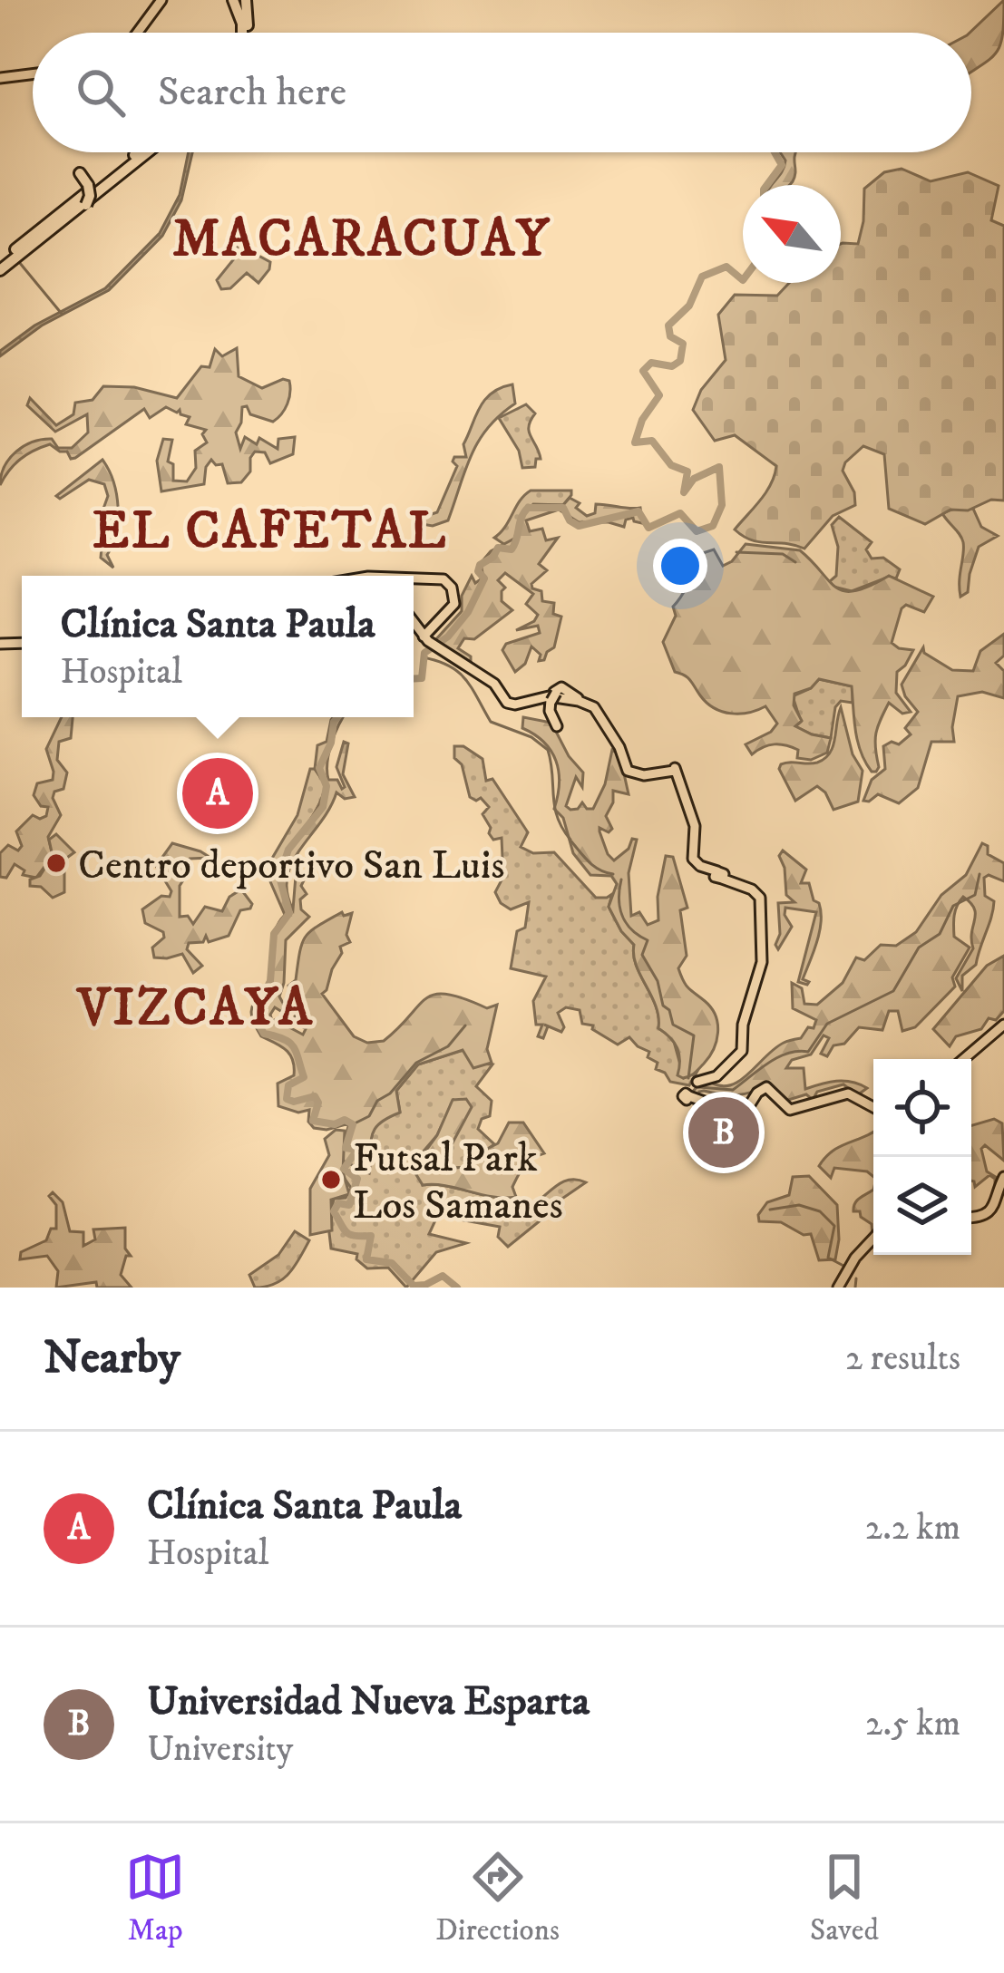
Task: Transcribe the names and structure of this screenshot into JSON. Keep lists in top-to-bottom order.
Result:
{
  "districts": ["MACARACUAY", "EL CAFETAL", "VIZCAYA"],
  "places": ["Centro deportivo San Luis", "Futsal Park Los Samanes"],
  "north": "top left",
  "page": {
    "search": "Search here",
    "popup": ["Clínica Santa Paula", "Hospital"],
    "pins": ["A", "B"],
    "heading": ["Nearby", "2 results"],
    "list": [
      {
        "mark": "A",
        "name": "Clínica Santa Paula",
        "note": "Hospital",
        "value": "2.2 km"
      },
      {
        "mark": "B",
        "name": "Universidad Nueva Esparta",
        "note": "University",
        "value": "2.5 km"
      }
    ],
    "nav": ["Map", "Directions", "Saved"]
  }
}
